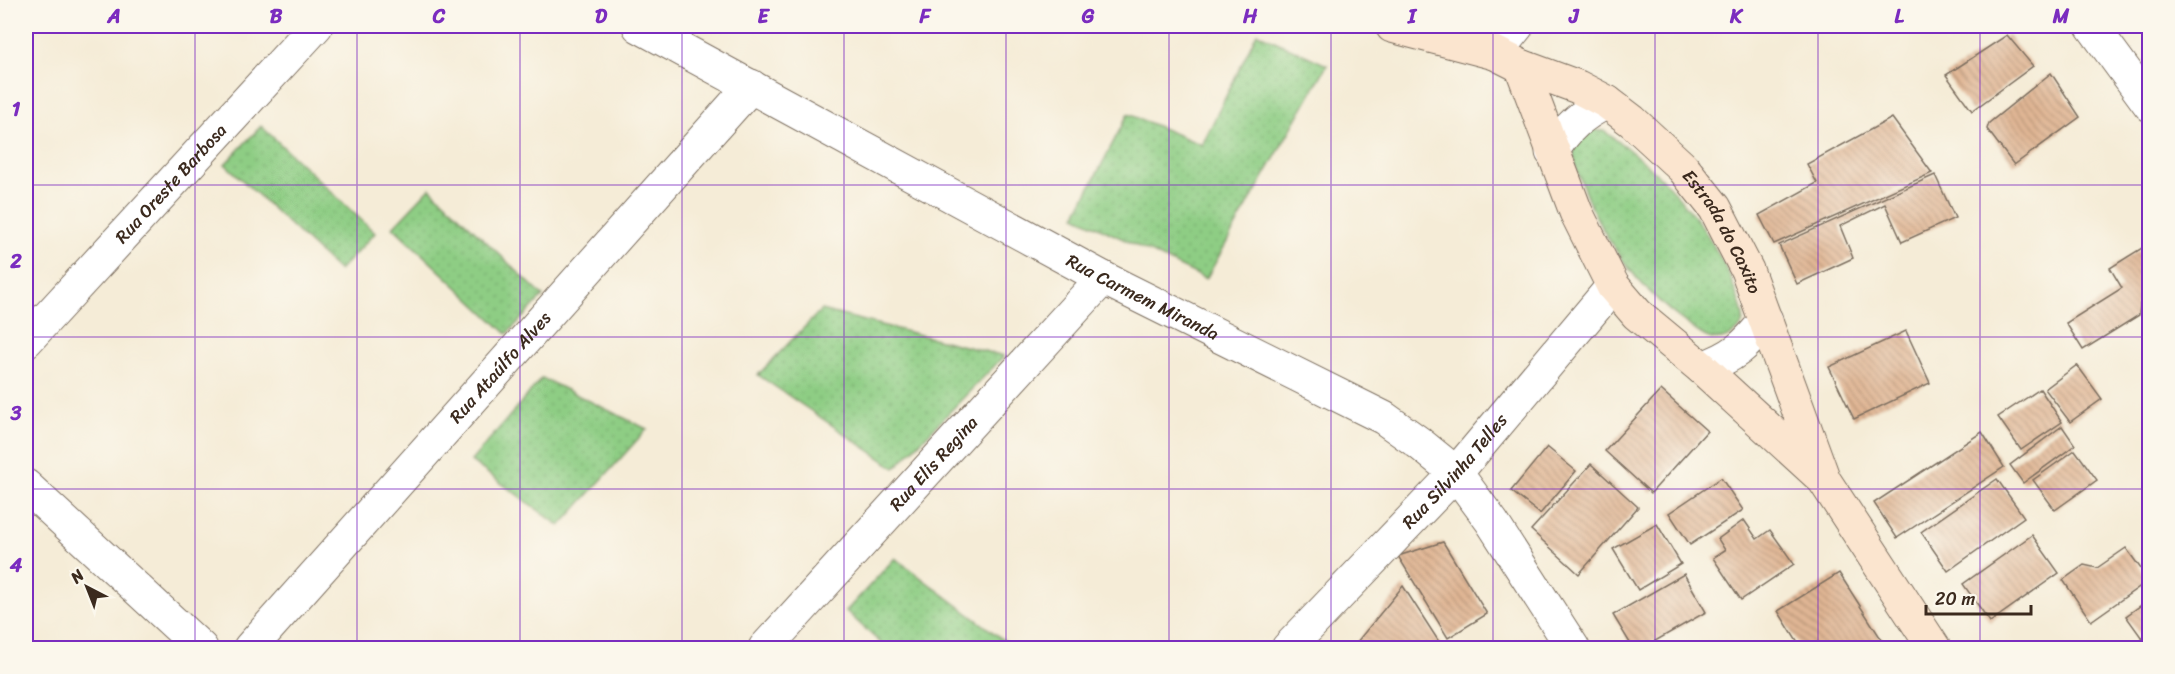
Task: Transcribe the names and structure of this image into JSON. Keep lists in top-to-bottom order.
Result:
{
  "streets": {
    "main road": ["Estrada do Caxito"],
    "street": [
      "Rua Oreste Barbosa",
      "Rua Carmem Miranda",
      "Rua Ataúlfo Alves",
      "Rua Elis Regina",
      "Rua Silvinha Telles"
    ]
  },
  "crossings": [
    ["Estrada do Caxito", "Rua Silvinha Telles"],
    ["Rua Carmem Miranda", "Rua Ataúlfo Alves"],
    ["Rua Carmem Miranda", "Rua Elis Regina"],
    ["Rua Carmem Miranda", "Rua Silvinha Telles"]
  ],
  "scale_bar": "20 m",
  "north": "top left",
  "grid": {
    "columns": [
      "A",
      "B",
      "C",
      "D",
      "E",
      "F",
      "G",
      "H",
      "I",
      "J",
      "K",
      "L",
      "M"
    ],
    "rows": [
      "1",
      "2",
      "3",
      "4"
    ]
  }
}
